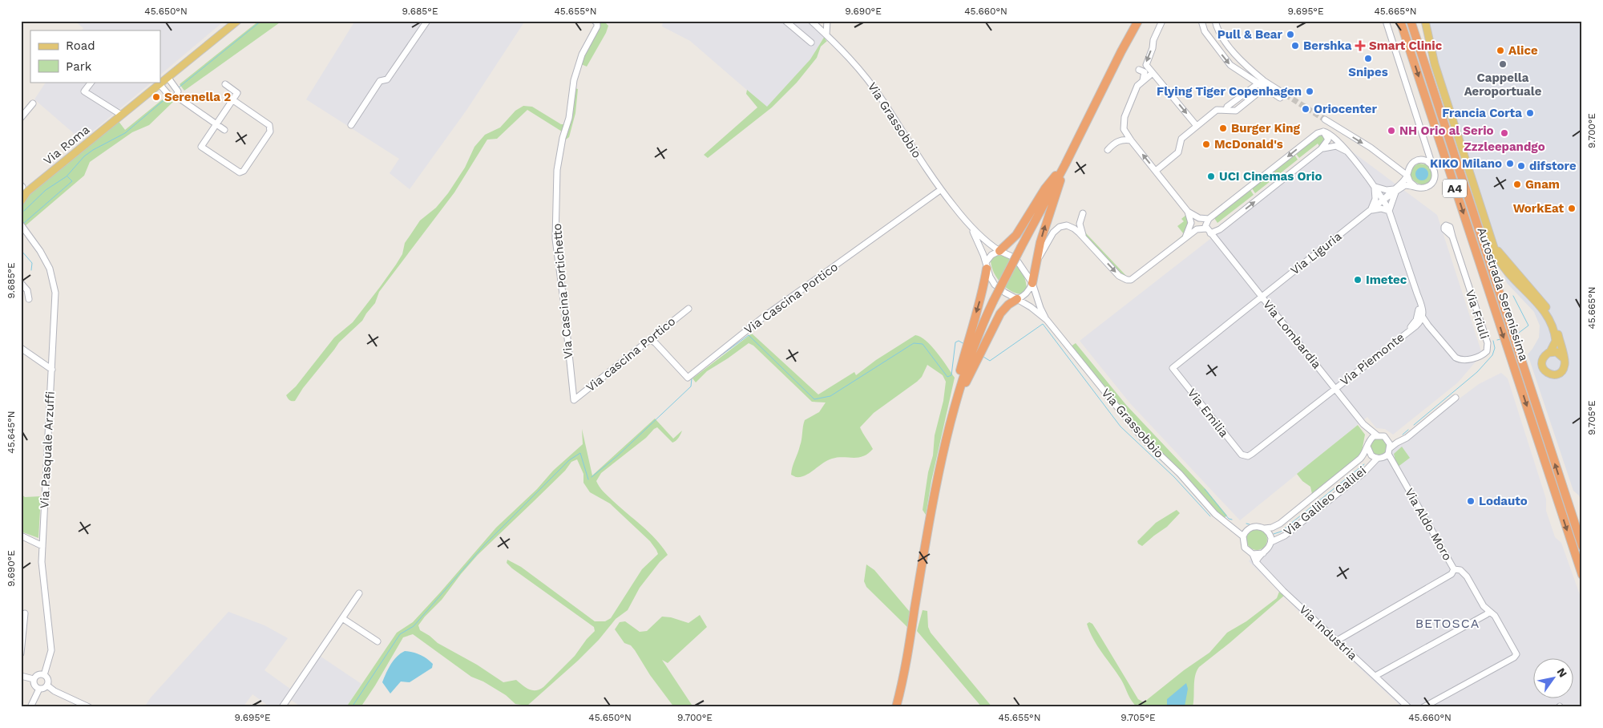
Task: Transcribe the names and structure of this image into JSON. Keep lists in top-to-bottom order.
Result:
{
  "streets": {
    "highway": ["A4", "Autostrada Serenissima"],
    "main road": ["Via Roma"],
    "street": [
      "Via Grassobbio",
      "Via Liguria",
      "Via Cascina Portichetto",
      "Via Cascina Portico",
      "Via Friuli",
      "Via Lombardia",
      "Via cascina Portico",
      "Via Piemonte",
      "Via Emilia",
      "Via Pasquale Arzuffi",
      "Via Galileo Galilei",
      "Via Aldo Moro",
      "Via Industria"
    ]
  },
  "crossings": [
    ["Via Grassobbio", "Via Cascina Portico"],
    ["Via Grassobbio", "Via Galileo Galilei"],
    ["Via Grassobbio", "Via Industria"],
    ["Via Liguria", "Via Lombardia"],
    ["Via Liguria", "Via Emilia"],
    ["Via Cascina Portichetto", "Via cascina Portico"],
    ["Via Cascina Portico", "Via cascina Portico"],
    ["Via Friuli", "Via Piemonte"],
    ["Via Lombardia", "Via Piemonte"],
    ["Via Lombardia", "Via Emilia"],
    ["Via Lombardia", "Via Galileo Galilei"],
    ["Via Lombardia", "Via Aldo Moro"],
    ["Via Piemonte", "Via Emilia"],
    ["Via Galileo Galilei", "Via Aldo Moro"],
    ["Via Galileo Galilei", "Via Industria"]
  ],
  "districts": ["BETOSCA"],
  "places": {
    "other": [
      "Pull & Bear",
      "Bershka",
      "Alice",
      "Snipes",
      "Cappella Aeroportuale",
      "Flying Tiger Copenhagen",
      "Serenella 2",
      "Oriocenter",
      "Francia Corta",
      "Burger King",
      "NH Orio al Serio",
      "Zzzleepandgo",
      "McDonald's",
      "KIKO Milano",
      "difstore",
      "UCI Cinemas Orio",
      "Gnam",
      "WorkEat",
      "Imetec",
      "Lodauto"
    ],
    "health": ["Smart Clinic"]
  },
  "legend": ["Road", "Park"],
  "north": "top right",
  "coordinates": [
    "45.650°N",
    "9.685°E",
    "45.655°N",
    "9.690°E",
    "45.660°N",
    "9.695°E",
    "45.665°N",
    "9.700°E",
    "9.705°E",
    "45.645°N"
  ]
}
